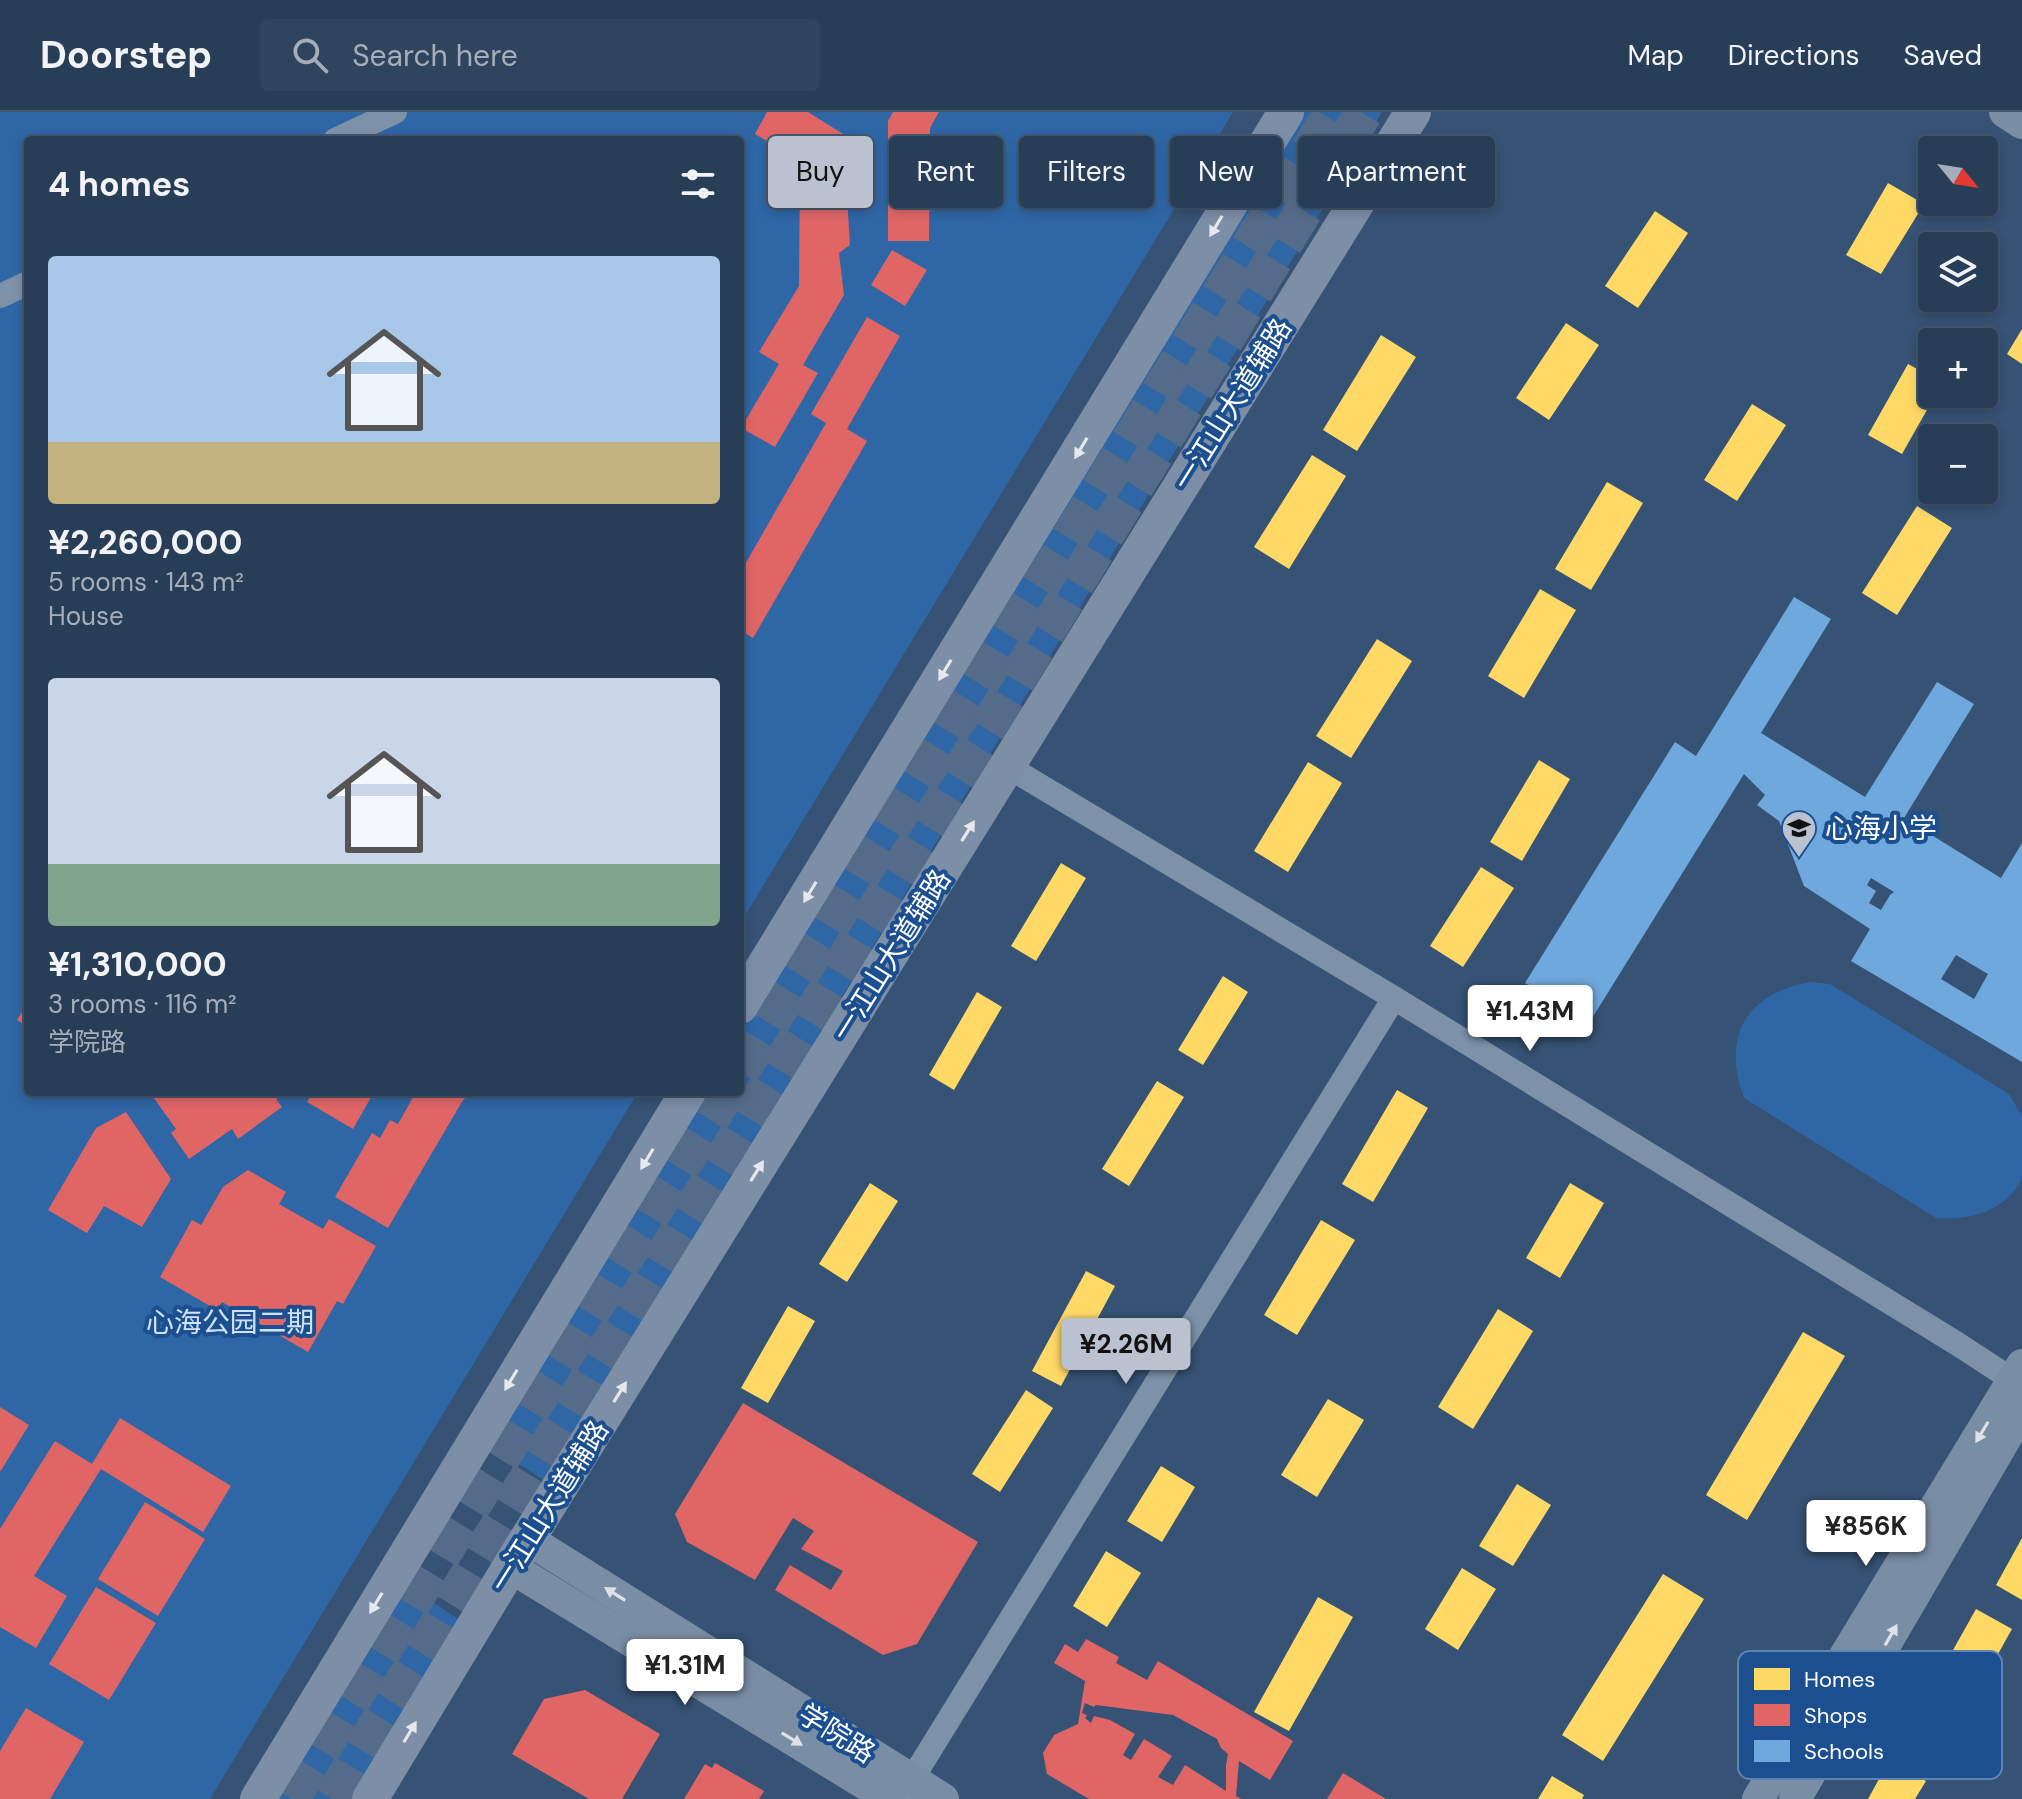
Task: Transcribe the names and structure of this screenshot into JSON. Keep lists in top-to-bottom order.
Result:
{
  "streets": {
    "main road": ["一江山大道辅路", "学院路"]
  },
  "crossings": [
    ["一江山大道辅路", "学院路"]
  ],
  "parks": ["心海公园二期"],
  "places": {
    "school or university": ["心海小学"]
  },
  "legend": ["Homes", "Shops", "Schools"],
  "north": "bottom right",
  "page": {
    "header": "Doorstep",
    "search": "Search here",
    "nav": ["Map", "Directions", "Saved"],
    "map_buttons": ["+", "−"],
    "chip": [
      "Buy",
      "Rent",
      "Filters",
      "New",
      "Apartment"
    ],
    "heading": "4 homes",
    "list": [
      {
        "name": "¥2,260,000",
        "note": "5 rooms · 143 m² · House"
      },
      {
        "name": "¥1,310,000",
        "note": "3 rooms · 116 m² · 学院路"
      }
    ],
    "price": [
      "¥1.43M",
      "¥2.26M",
      "¥856K",
      "¥1.31M"
    ]
  }
}
